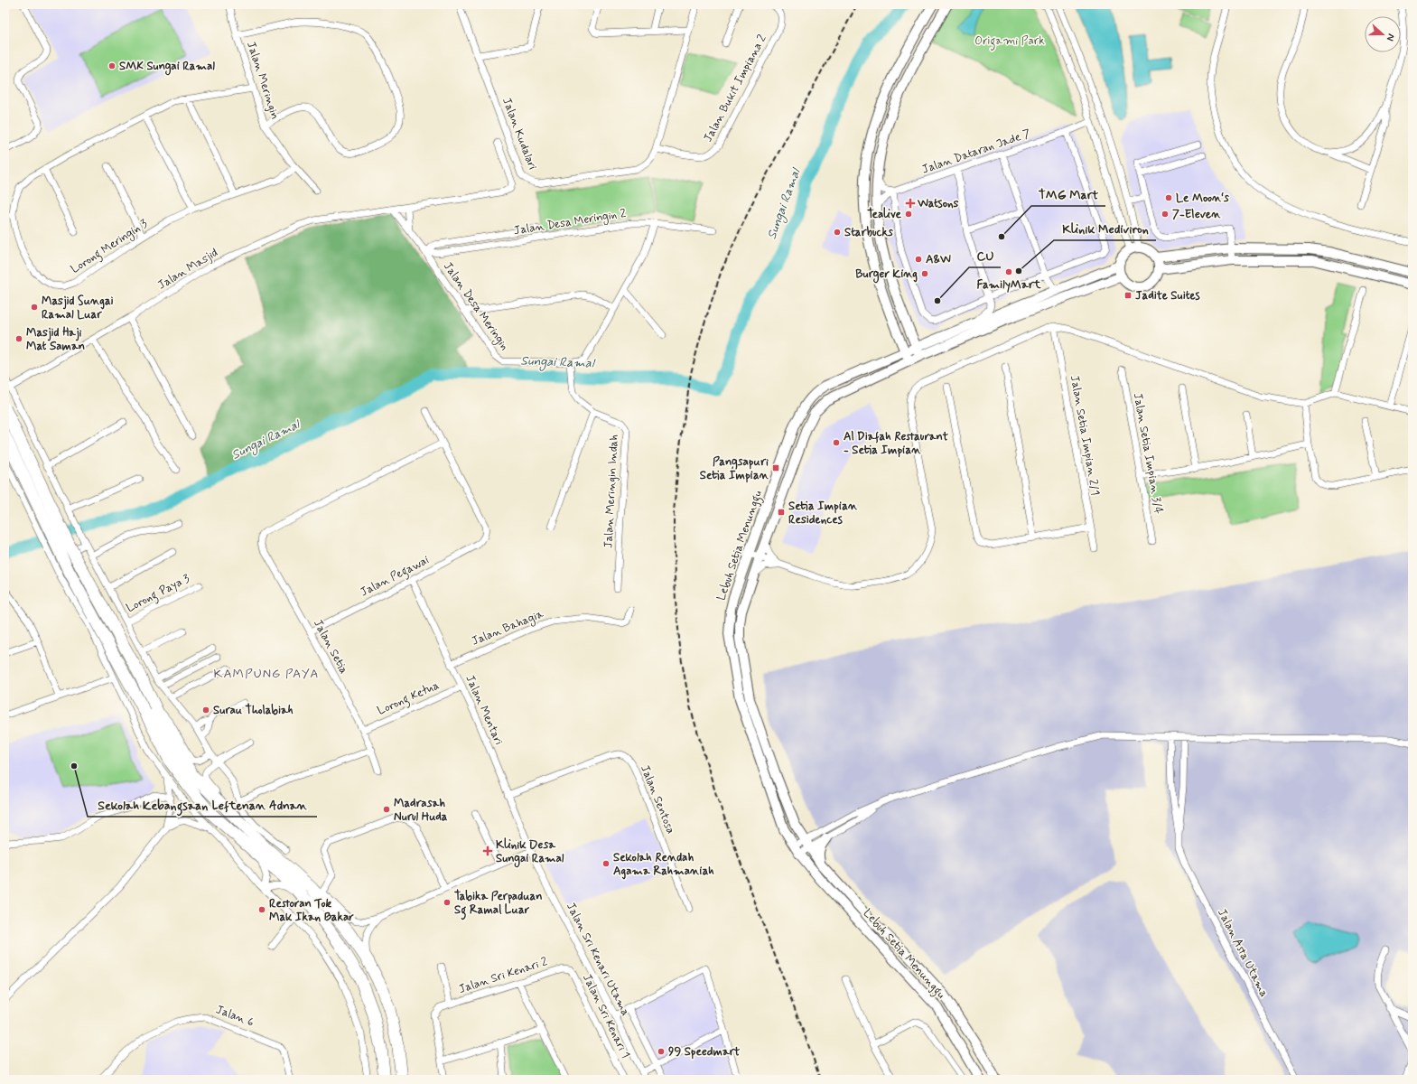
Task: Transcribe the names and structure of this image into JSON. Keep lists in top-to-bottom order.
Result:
{
  "streets": {
    "street": [
      "Jalan Meringin",
      "Jalan Bukit Impiana 2",
      "Jalan Kudalari",
      "Jalan Dataran Jade 7",
      "Jalan Desa Meringin 2",
      "Lorong Meringin 3",
      "Jalan Masjid",
      "Jalan Desa Meringin",
      "Jalan Setia Impian 2/1",
      "Jalan Setia Impian 3/4",
      "Jalan Meringin Indah",
      "Lebuh Setia Menunggu",
      "Jalan Pegawai",
      "Lorong Paya 3",
      "Jalan Bahagia",
      "Jalan Setia",
      "Lorong Ketua",
      "Jalan Mentari",
      "Jalan Sentosa",
      "Jalan Asta Utama",
      "Jalan Sri Kenari Utama",
      "Jalan Sri Kenari 2",
      "Jalan 6",
      "Jalan Sri Kenari 1"
    ]
  },
  "crossings": [
    ["Jalan Meringin", "Lorong Meringin 3"],
    ["Jalan Bukit Impiana 2", "Jalan Kudalari"],
    ["Jalan Desa Meringin 2", "Jalan Desa Meringin"],
    ["Jalan Masjid", "Jalan Desa Meringin"],
    ["Jalan Desa Meringin", "Jalan Meringin Indah"],
    ["Jalan Pegawai", "Jalan Setia"],
    ["Jalan Pegawai", "Jalan Mentari"],
    ["Jalan Bahagia", "Jalan Mentari"],
    ["Jalan Setia", "Lorong Ketua"],
    ["Lorong Ketua", "Jalan Mentari"],
    ["Jalan Mentari", "Jalan Sentosa"],
    ["Jalan Mentari", "Jalan Sri Kenari Utama"],
    ["Jalan Sri Kenari 2", "Jalan Sri Kenari 1"]
  ],
  "districts": ["KAMPUNG PAYA"],
  "water": ["Sungai Ramal"],
  "parks": ["Origami Park"],
  "places": {
    "other": [
      "SMK Sungai Ramal",
      "Le Moon‘s",
      "Tealive",
      "7-Eleven",
      "Starbucks",
      "TMG Mart",
      "A&W",
      "Klinik Mediviron",
      "FamilyMart",
      "Burger King",
      "CU",
      "Masjid Sungai Ramal Luar",
      "Masjid Haji Mat Saman",
      "Al Diafah Restaurant - Setia Impian",
      "Surau Tholabiah",
      "Sekolah Kebangsaan Leftenan Adnan",
      "Madrasah Nurul Huda",
      "Sekolah Rendah Agama Rahmaniah",
      "Tabika Perpaduan Sg Ramal Luar",
      "Restoran Tok Mak Ikan Bakar",
      "99 Speedmart"
    ],
    "health": ["Watsons", "Klinik Desa Sungai Ramal"],
    "transit": ["Jadite Suites", "Pangsapuri Setia Impian", "Setia Impian Residences"]
  },
  "north": "right"
}
